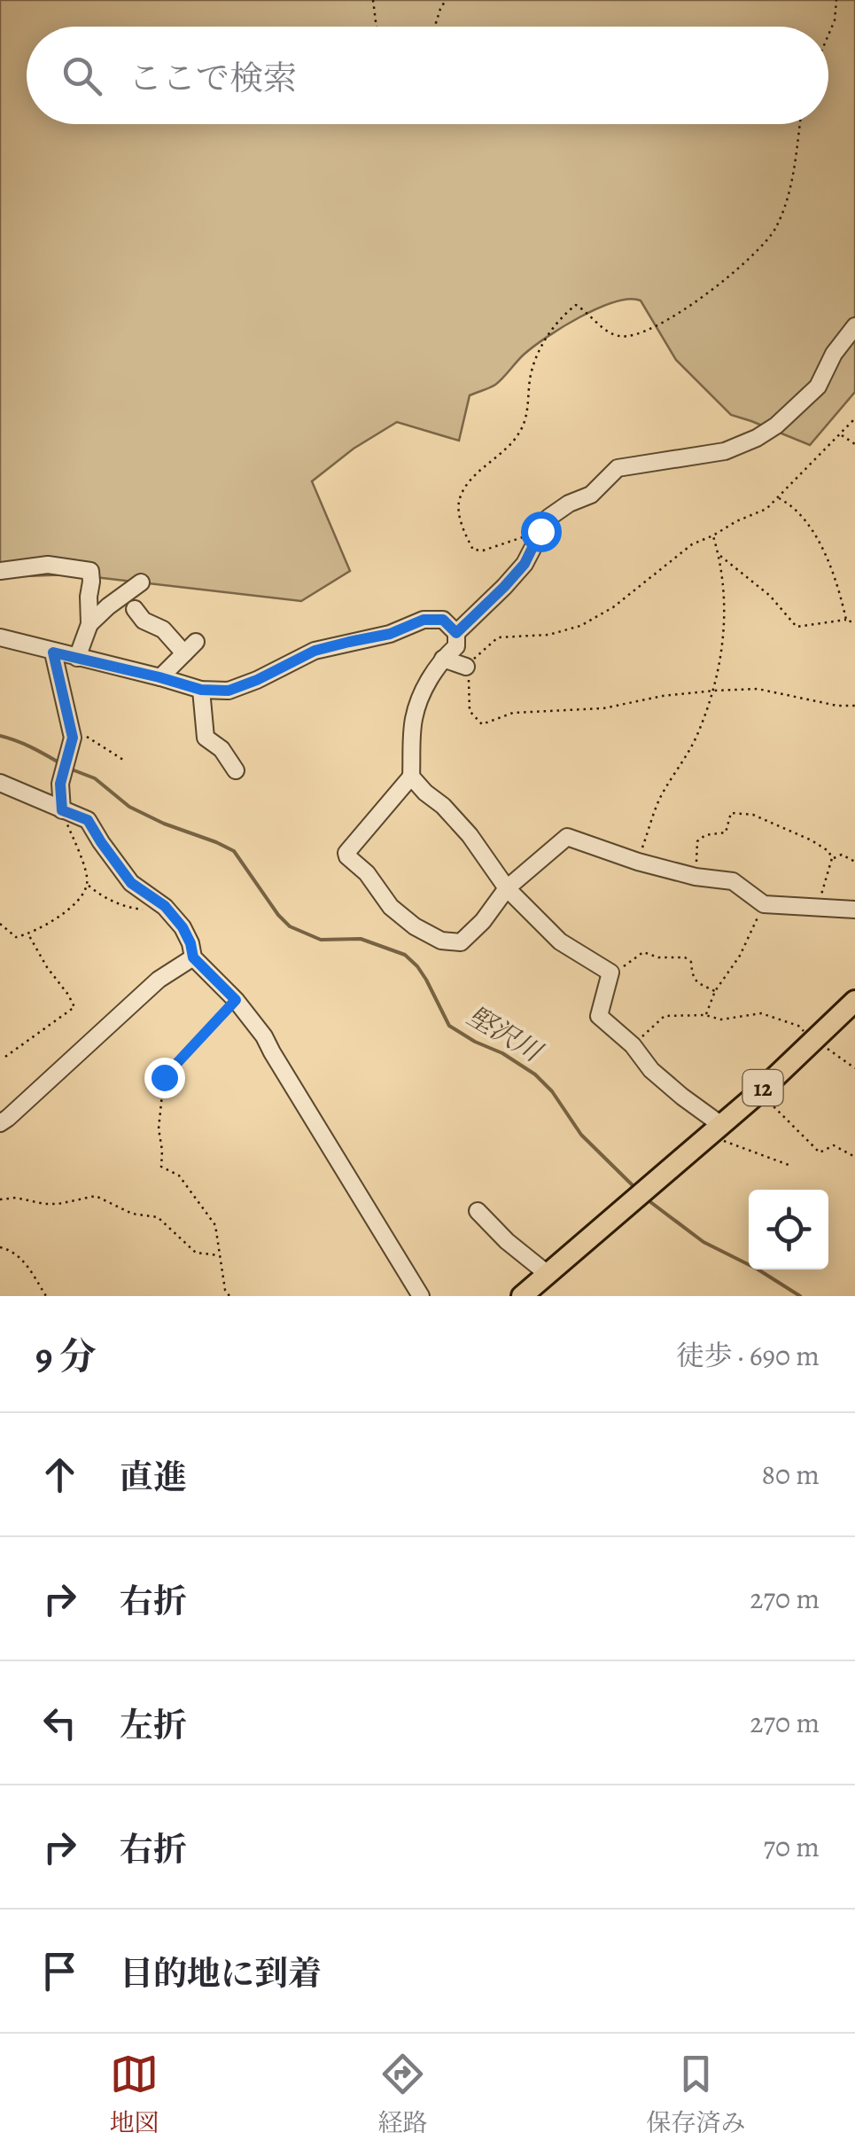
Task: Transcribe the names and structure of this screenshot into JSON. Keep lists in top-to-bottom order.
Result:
{
  "streets": {
    "main road": ["12"]
  },
  "water": ["堅沢川"],
  "page": {
    "search": "ここで検索",
    "heading": ["9 分", "徒歩 · 690 m"],
    "list": [
      ["直進", "80 m"],
      ["右折", "270 m"],
      ["左折", "270 m"],
      ["右折", "70 m"],
      "目的地に到着"
    ],
    "nav": ["地図", "経路", "保存済み"]
  }
}
